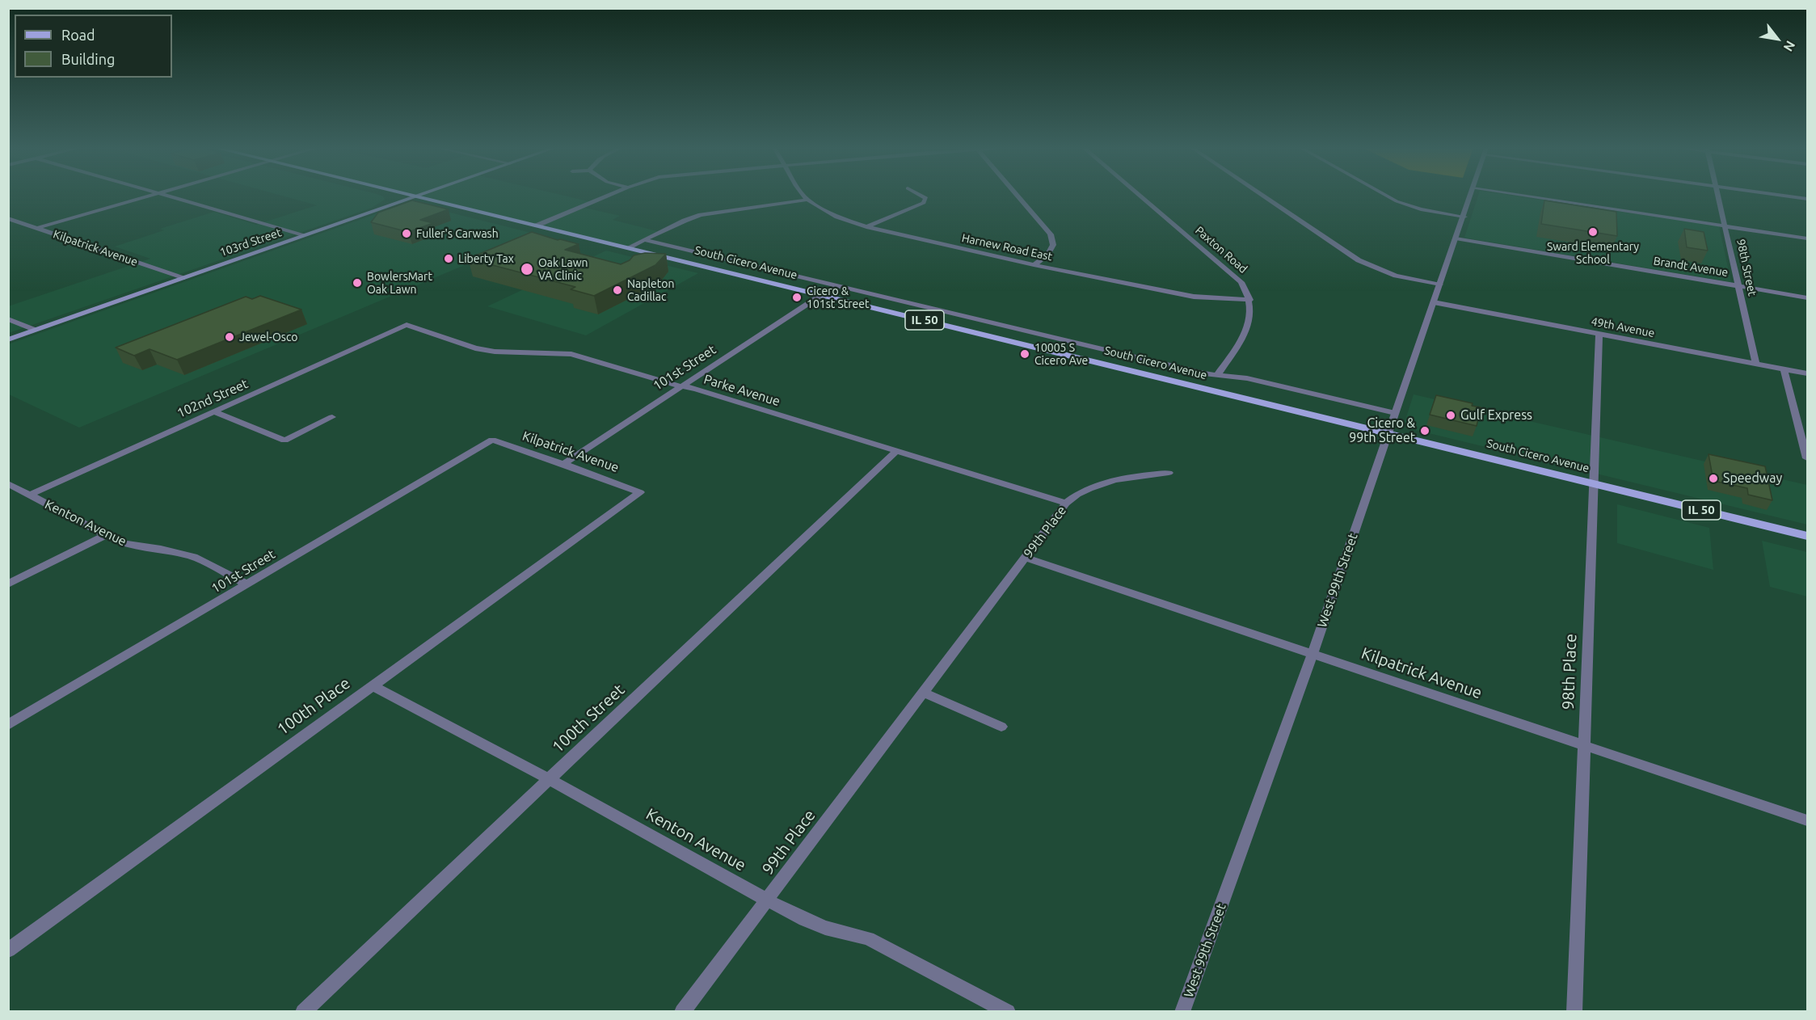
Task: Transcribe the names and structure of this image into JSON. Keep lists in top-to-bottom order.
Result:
{
  "streets": {
    "main road": ["103rd Street", "South Cicero Avenue", "IL 50"],
    "street": [
      "Harnew Road East",
      "Kilpatrick Avenue",
      "Paxton Road",
      "Brandt Avenue",
      "98th Street",
      "49th Avenue",
      "101st Street",
      "Parke Avenue",
      "102nd Street",
      "Kenton Avenue",
      "99th Place",
      "West 99th Street",
      "98th Place",
      "100th Place",
      "100th Street"
    ]
  },
  "crossings": [
    ["103rd Street", "Kilpatrick Avenue"],
    ["103rd Street", "South Cicero Avenue"],
    ["Harnew Road East", "Paxton Road"],
    ["Kilpatrick Avenue", "101st Street"],
    ["Kilpatrick Avenue", "99th Place"],
    ["Kilpatrick Avenue", "West 99th Street"],
    ["Kilpatrick Avenue", "98th Place"],
    ["Kilpatrick Avenue", "100th Place"],
    ["South Cicero Avenue", "101st Street"],
    ["South Cicero Avenue", "West 99th Street"],
    ["South Cicero Avenue", "98th Place"],
    ["Brandt Avenue", "98th Street"],
    ["Brandt Avenue", "West 99th Street"],
    ["98th Street", "49th Avenue"],
    ["49th Avenue", "West 99th Street"],
    ["49th Avenue", "98th Place"],
    ["101st Street", "Parke Avenue"],
    ["101st Street", "Kenton Avenue"],
    ["Parke Avenue", "102nd Street"],
    ["Parke Avenue", "99th Place"],
    ["Parke Avenue", "100th Street"],
    ["102nd Street", "Kenton Avenue"],
    ["Kenton Avenue", "99th Place"],
    ["Kenton Avenue", "100th Place"],
    ["Kenton Avenue", "100th Street"]
  ],
  "places": [
    "Sward Elementary School",
    "Fuller's Carwash",
    "Liberty Tax",
    "Oak Lawn VA Clinic",
    "BowlersMart Oak Lawn",
    "Napleton Cadillac",
    "Cicero & 101st Street",
    "Jewel-Osco",
    "10005 S Cicero Ave",
    "Gulf Express",
    "Cicero & 99th Street",
    "Speedway"
  ],
  "legend": ["Road", "Building"],
  "north": "bottom right"
}
